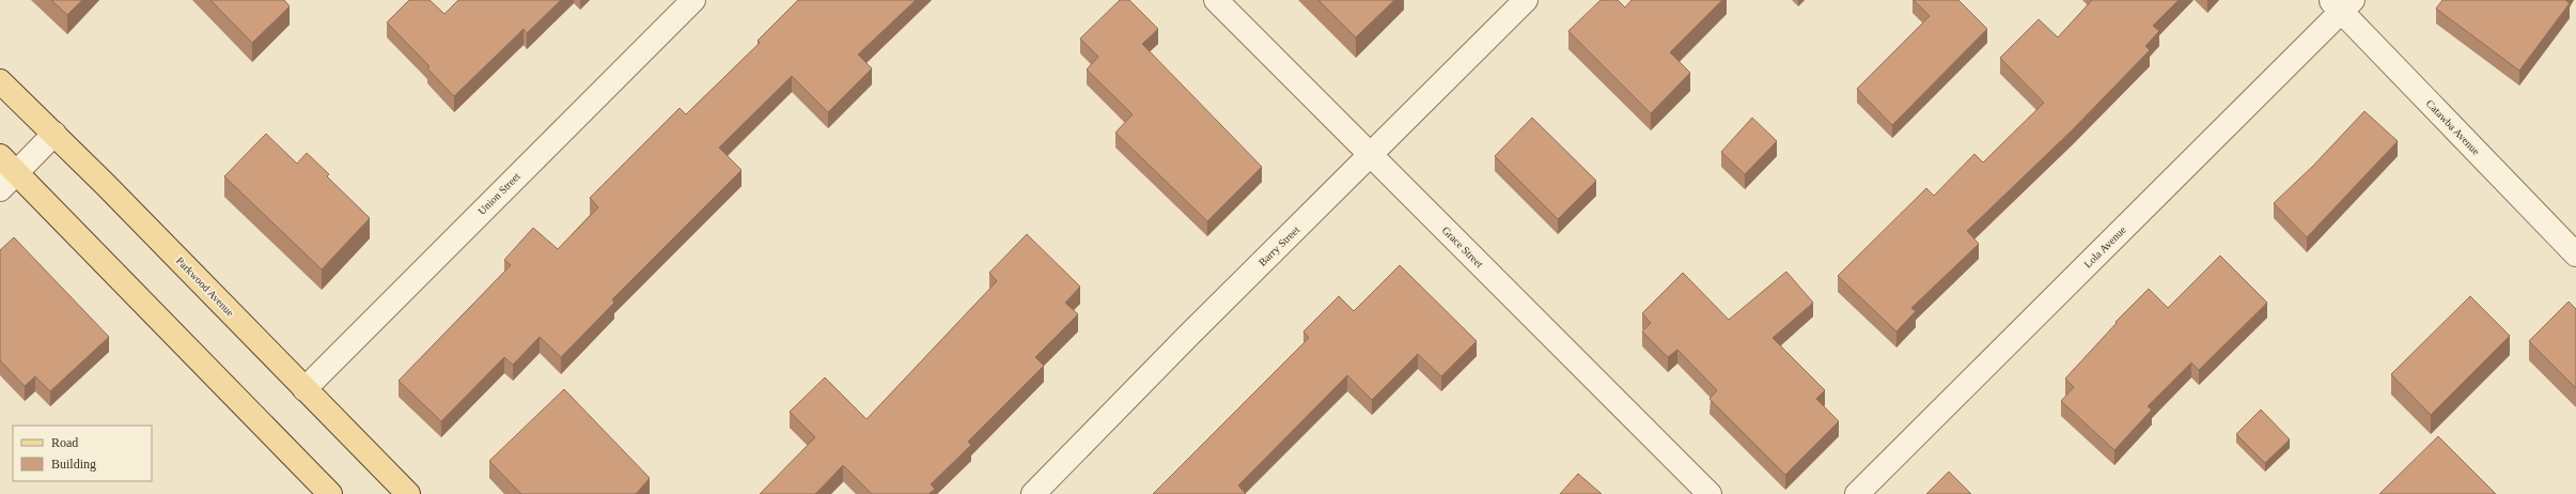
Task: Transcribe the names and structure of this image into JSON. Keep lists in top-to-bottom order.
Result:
{
  "streets": {
    "main road": ["Parkwood Avenue"],
    "street": [
      "Catawba Avenue",
      "Union Street",
      "Barry Street",
      "Grace Street",
      "Lola Avenue"
    ]
  },
  "crossings": [
    ["Catawba Avenue", "Lola Avenue"],
    ["Union Street", "Parkwood Avenue"],
    ["Barry Street", "Grace Street"]
  ],
  "legend": ["Road", "Building"]
}
